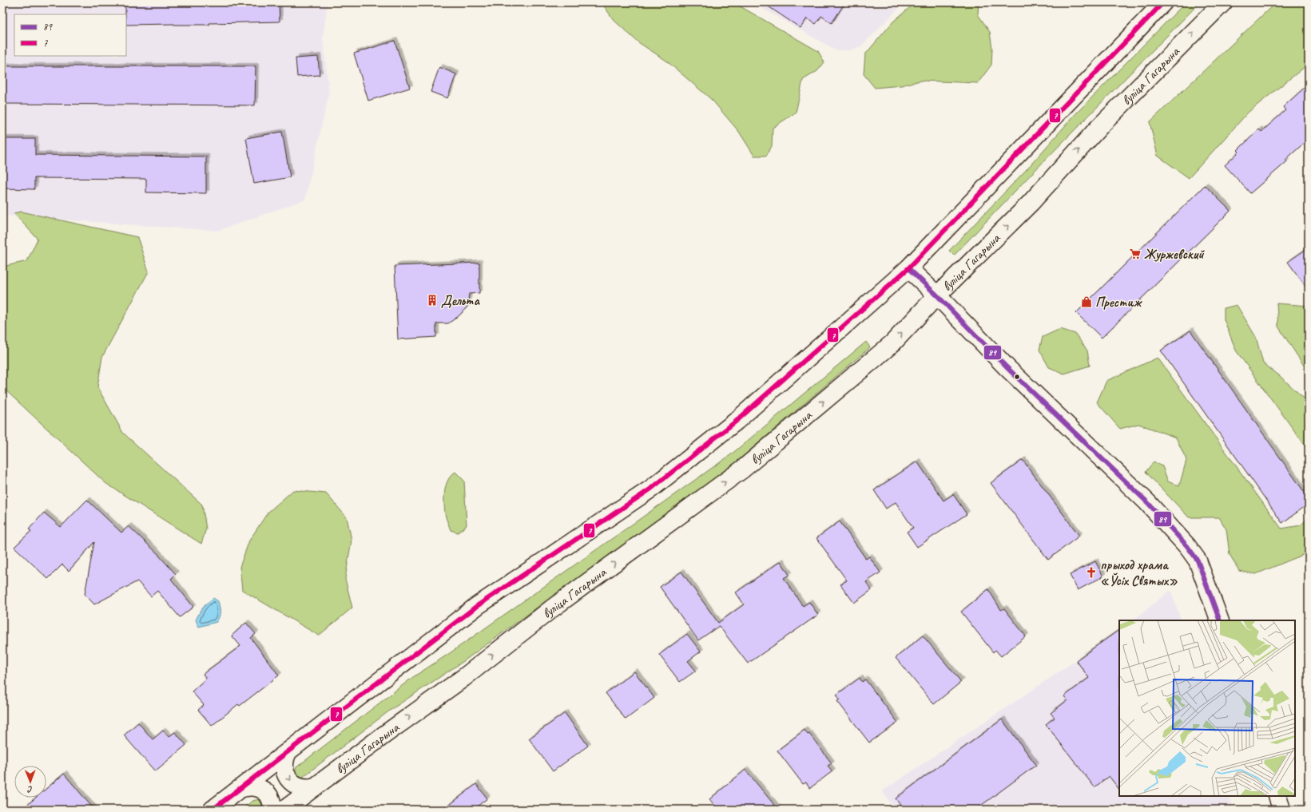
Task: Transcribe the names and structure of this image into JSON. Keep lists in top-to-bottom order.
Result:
{
  "streets": {
    "main road": ["вуліца Гагарына"]
  },
  "places": {
    "supermarket": ["Журжевский"],
    "building": ["Дельта"],
    "shop": ["Престиж"],
    "church": ["прыход храма «Ўсіх Святых»"]
  },
  "lines": ["transit line 7", "transit line 89"],
  "legend": ["89", "7"],
  "north": "bottom"
}
